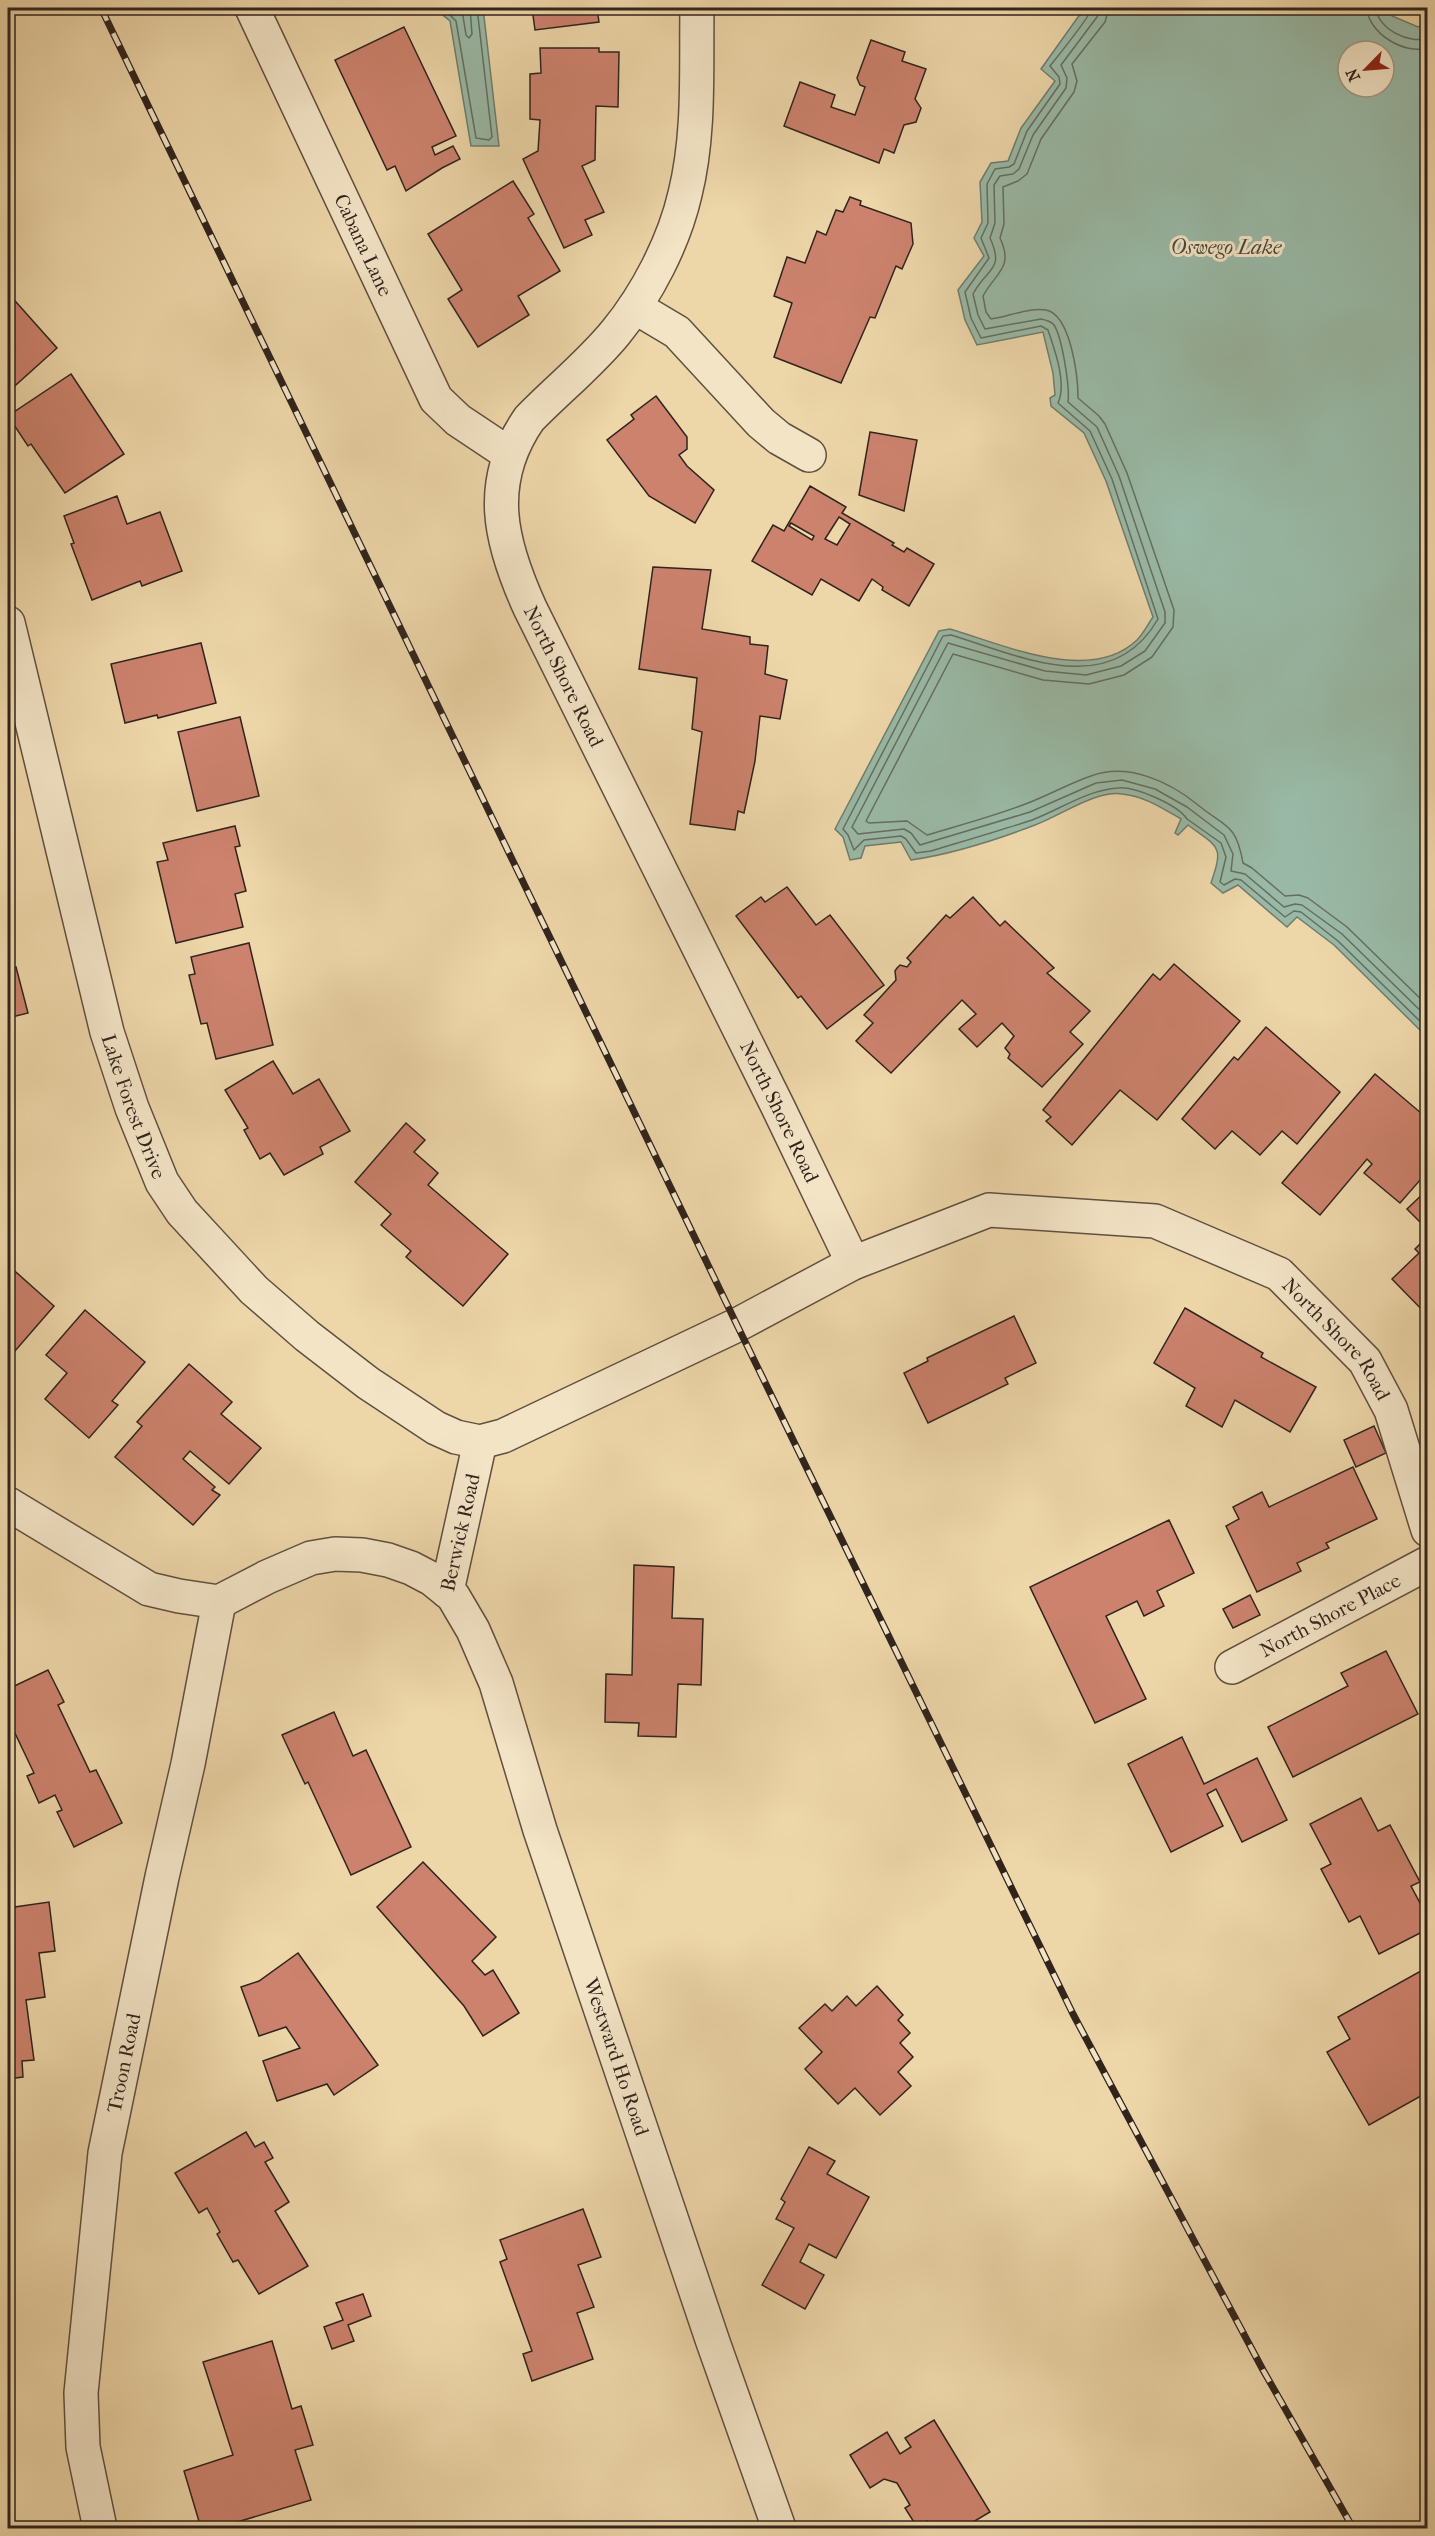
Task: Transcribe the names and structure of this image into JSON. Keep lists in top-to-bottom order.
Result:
{
  "streets": {
    "street": [
      "Cabana Lane",
      "North Shore Road",
      "Lake Forest Drive",
      "Berwick Road",
      "North Shore Place",
      "Westward Ho Road",
      "Troon Road"
    ]
  },
  "crossings": [
    ["Cabana Lane", "North Shore Road"],
    ["North Shore Road", "Berwick Road"],
    ["Lake Forest Drive", "Berwick Road"],
    ["Berwick Road", "Westward Ho Road"],
    ["Berwick Road", "Troon Road"]
  ],
  "water": ["Oswego Lake"],
  "north": "bottom left"
}
